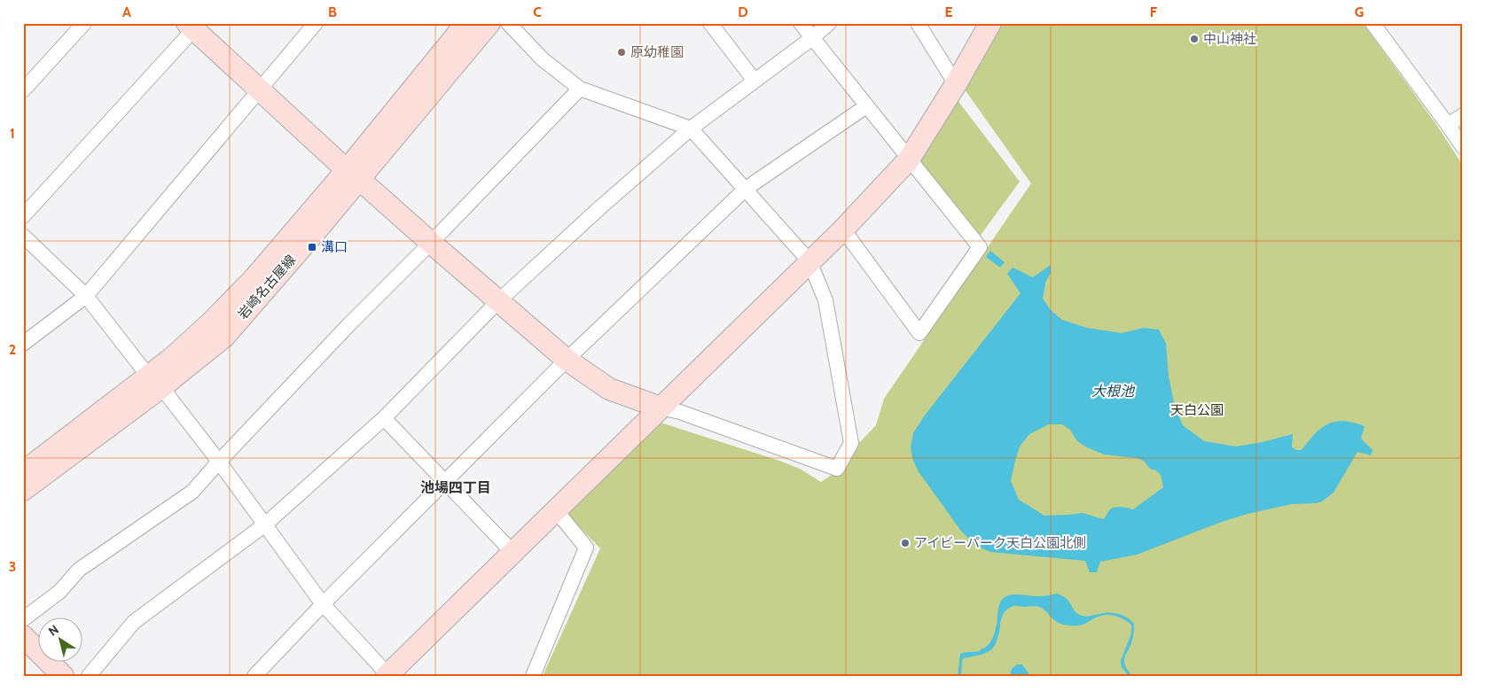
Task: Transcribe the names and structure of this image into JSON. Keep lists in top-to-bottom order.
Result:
{
  "streets": {
    "street": ["岩崎名古屋線"]
  },
  "districts": ["池場四丁目"],
  "water": ["大根池"],
  "parks": ["天白公園"],
  "places": {
    "other": ["中山神社", "原幼稚園", "アイビーパーク天白公園北側"],
    "transit": ["溝口"]
  },
  "north": "top left",
  "grid": {
    "columns": [
      "A",
      "B",
      "C",
      "D",
      "E",
      "F",
      "G"
    ],
    "rows": ["1", "2", "3"]
  }
}
